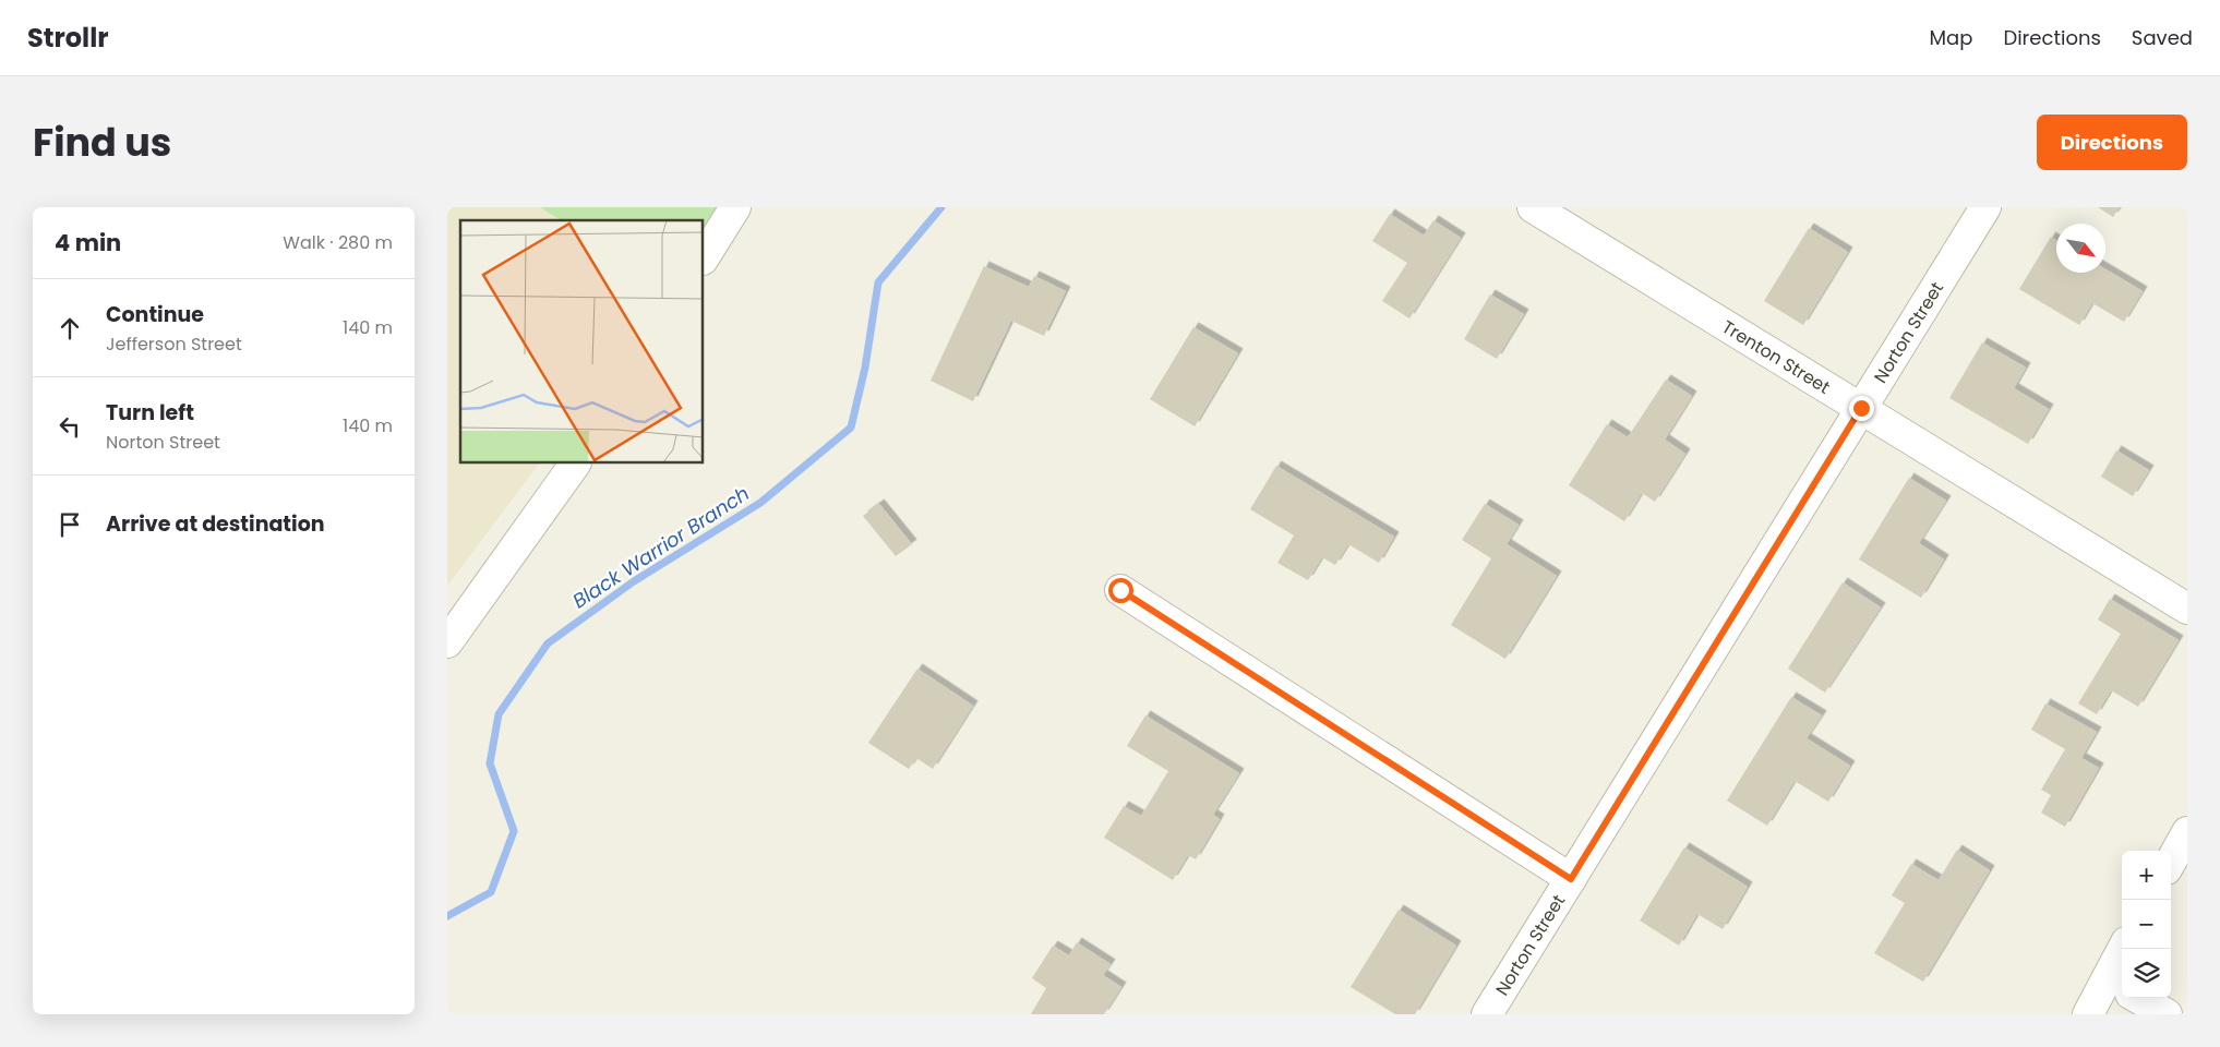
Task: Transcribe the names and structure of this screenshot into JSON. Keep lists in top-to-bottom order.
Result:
{
  "streets": {
    "street": ["Norton Street", "Trenton Street"]
  },
  "crossings": [
    ["Norton Street", "Trenton Street"]
  ],
  "water": ["Black Warrior Branch"],
  "north": "bottom right",
  "page": {
    "header": "Strollr",
    "nav": ["Map", "Directions", "Saved"],
    "title": "Find us",
    "buttons": "Directions",
    "heading": ["4 min", "Walk · 280 m"],
    "list": [
      ["Continue", "Jefferson Street", "140 m"],
      ["Turn left", "Norton Street", "140 m"],
      "Arrive at destination"
    ],
    "map_buttons": ["+", "−"]
  }
}
